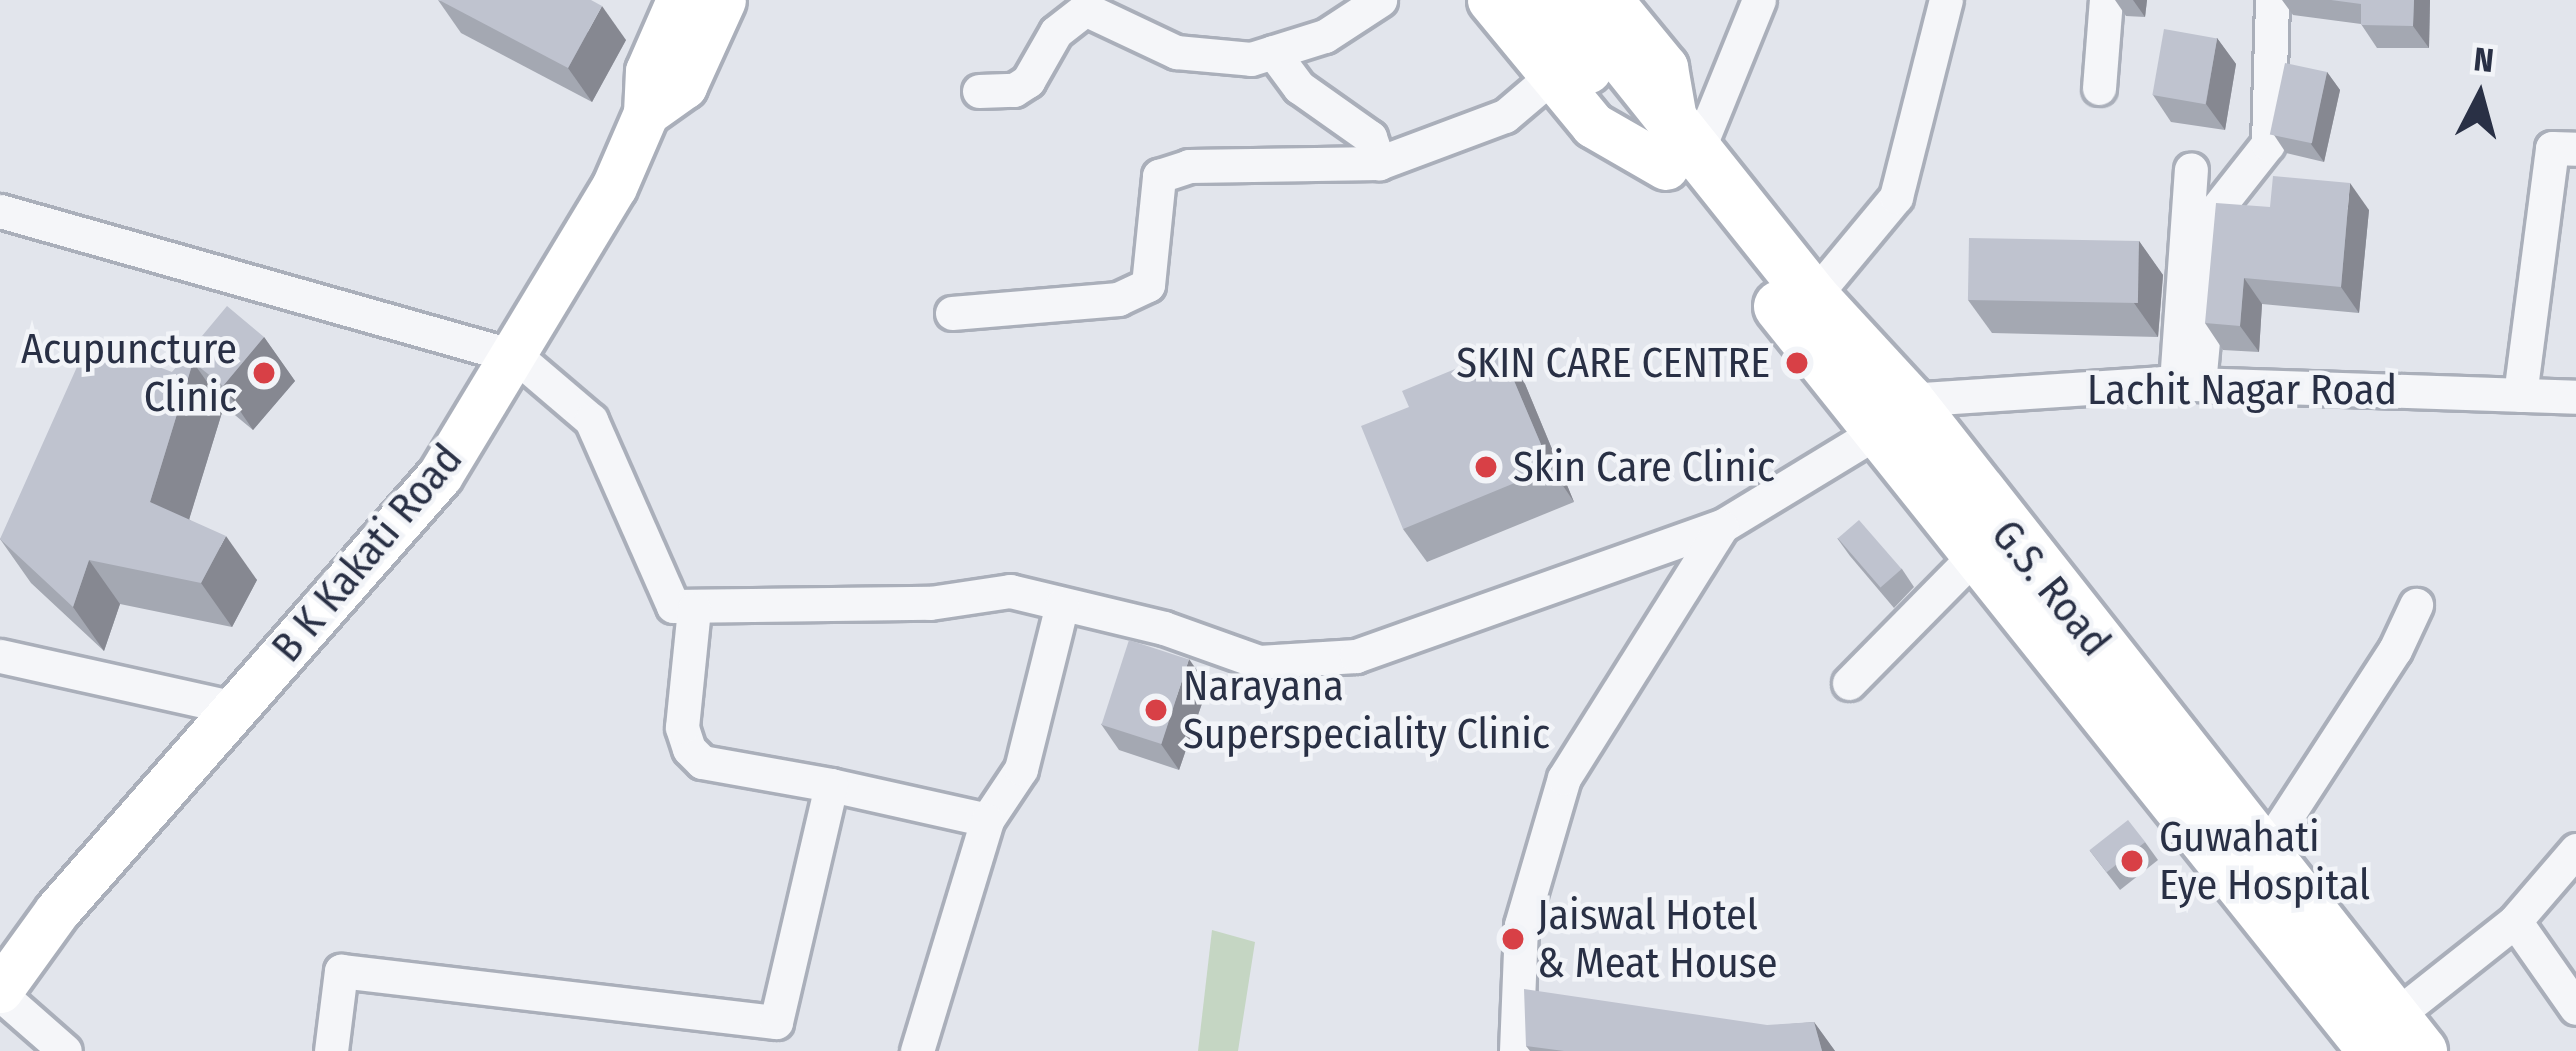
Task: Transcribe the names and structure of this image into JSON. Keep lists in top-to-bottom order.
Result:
{
  "streets": {
    "main road": ["B K Kakati Road", "G.S. Road"],
    "street": ["Lachit Nagar Road"]
  },
  "crossings": [
    ["Lachit Nagar Road", "G.S. Road"]
  ],
  "places": [
    "SKIN CARE CENTRE",
    "Acupuncture Clinic",
    "Skin Care Clinic",
    "Narayana Superspeciality Clinic",
    "Guwahati Eye Hospital",
    "Jaiswal Hotel & Meat House"
  ],
  "north": "top"
}
